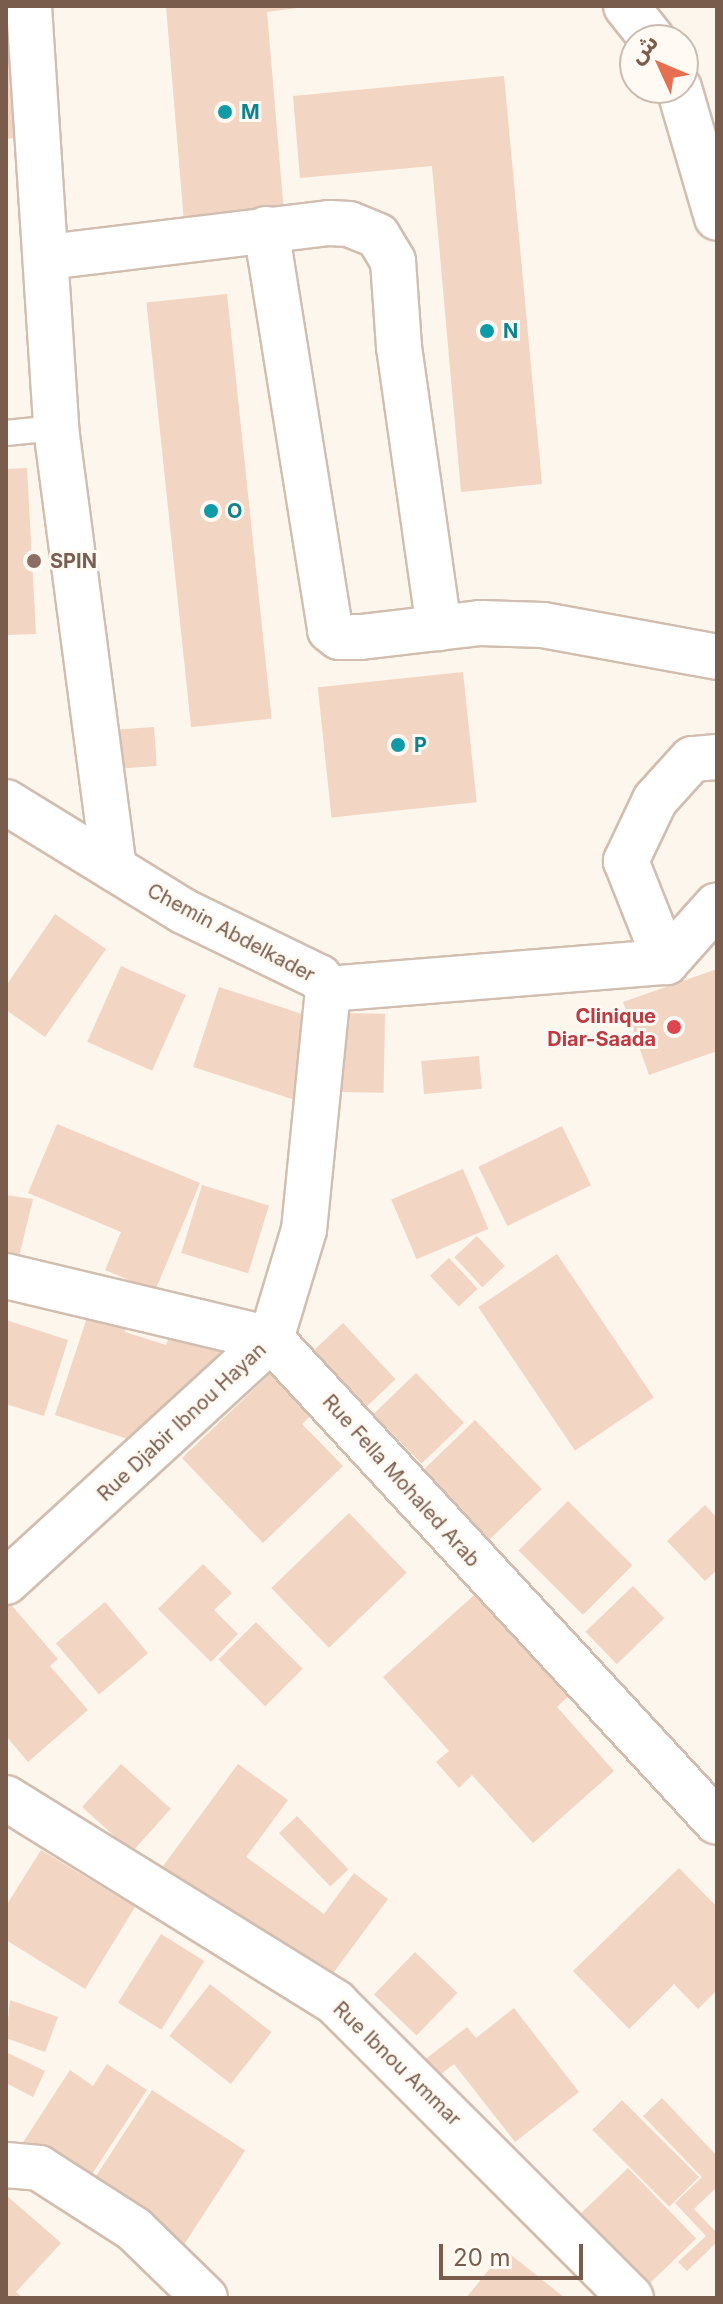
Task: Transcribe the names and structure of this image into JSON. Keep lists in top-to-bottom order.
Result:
{
  "streets": {
    "street": [
      "Chemin Abdelkader",
      "Rue Djabir Ibnou Hayan",
      "Rue Fella Mohaled Arab",
      "Rue Ibnou Ammar"
    ]
  },
  "crossings": [
    ["Chemin Abdelkader", "Rue Djabir Ibnou Hayan"],
    ["Rue Djabir Ibnou Hayan", "Rue Fella Mohaled Arab"]
  ],
  "places": [
    "M",
    "N",
    "O",
    "SPIN",
    "P",
    "Clinique Diar-Saada"
  ],
  "scale_bar": "20 m",
  "north": "top left"
}
